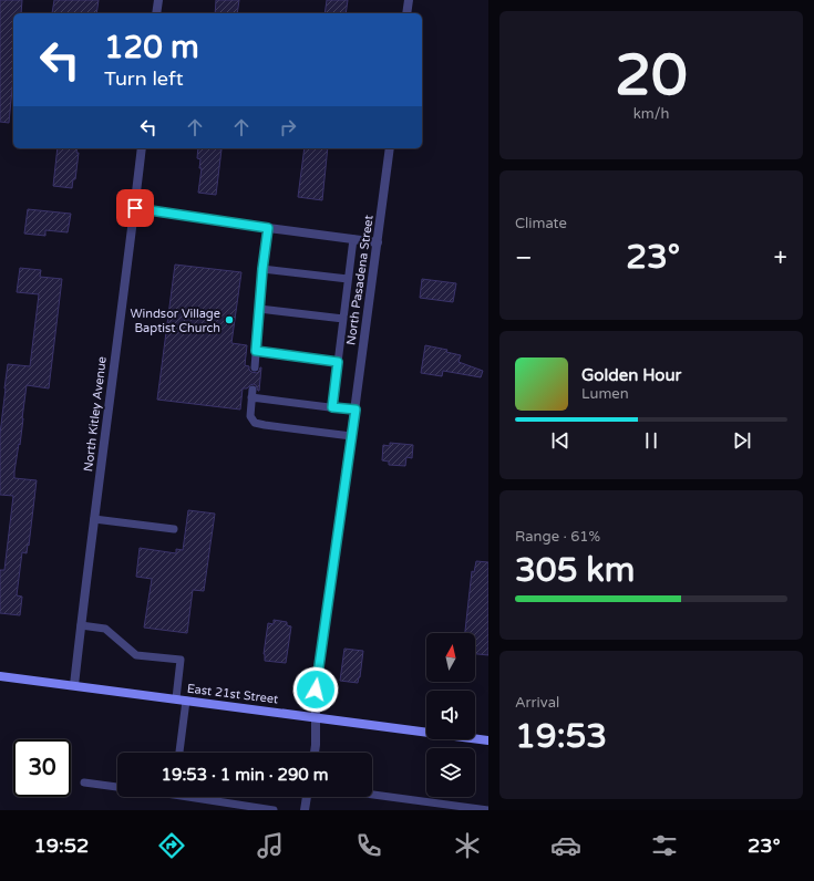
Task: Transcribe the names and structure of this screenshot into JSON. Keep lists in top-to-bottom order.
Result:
{
  "streets": {
    "main road": ["East 21st Street"],
    "street": ["North Pasadena Street", "North Kitley Avenue"]
  },
  "crossings": [
    ["North Pasadena Street", "East 21st Street"],
    ["North Kitley Avenue", "East 21st Street"]
  ],
  "places": ["Windsor Village Baptist Church"],
  "north": "top",
  "page": {
    "tile": [
      ["20", "km/h"],
      "Climate",
      ["Range · 61%", "305 km"],
      ["Arrival", "19:53"]
    ],
    "turn": ["120 m", "Turn left"],
    "heat": ["−", "23°", "+"],
    "song": ["Golden Hour", "Lumen"],
    "limit": "30",
    "trip": "19:53 · 1 min · 290 m",
    "tabs": ["19:52", "23°"]
  }
}
